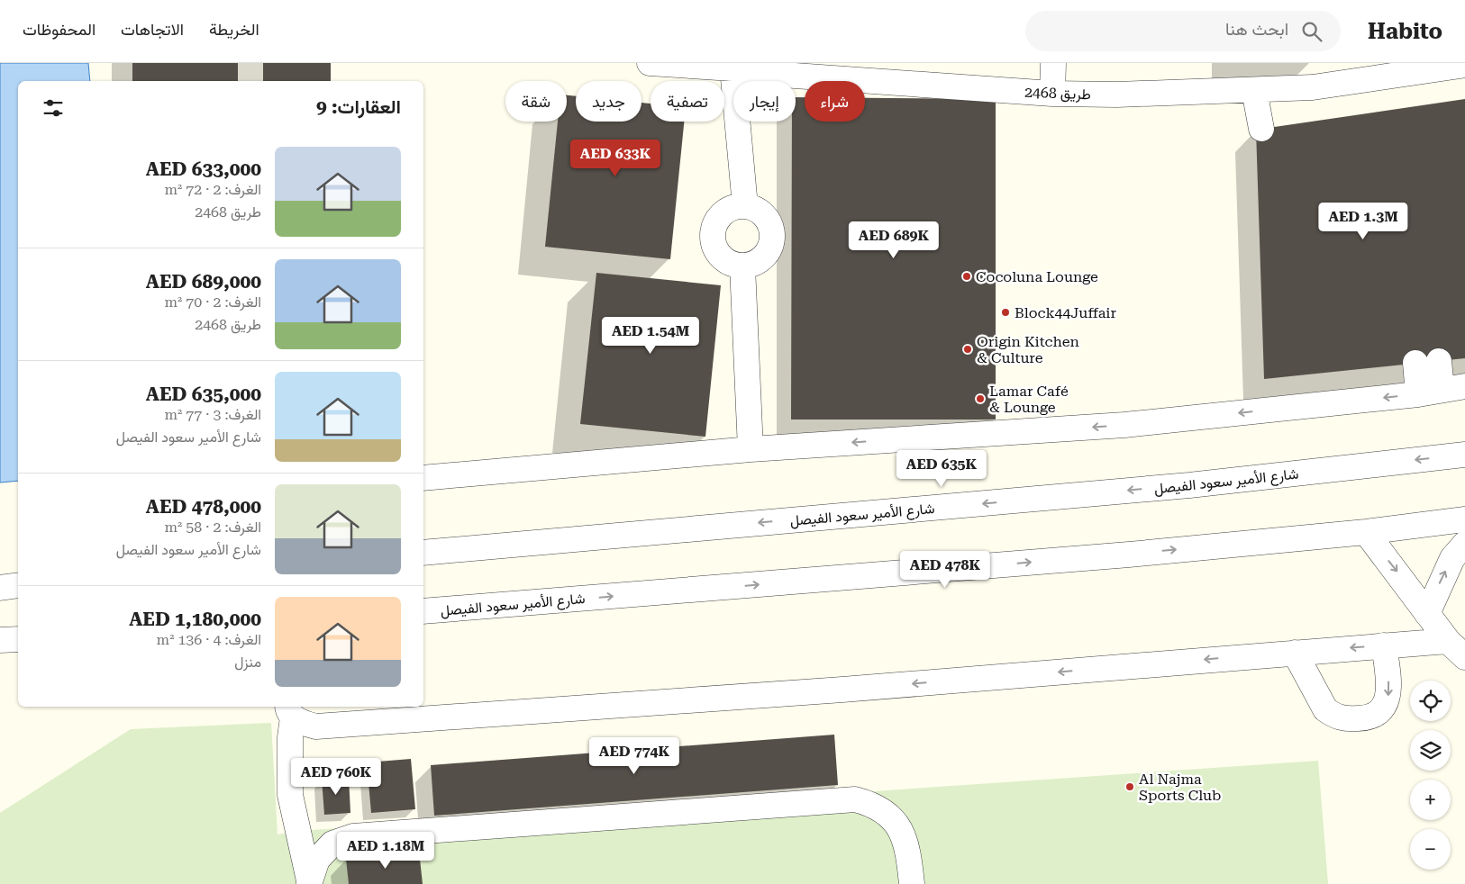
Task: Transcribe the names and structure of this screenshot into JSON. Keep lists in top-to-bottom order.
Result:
{
  "streets": {
    "street": ["طريق 2468", "شارع الأمير سعود الفيصل"]
  },
  "places": [
    "Cocoluna Lounge",
    "Block44Juffair",
    "Origin Kitchen & Culture",
    "Lamar Café & Lounge",
    "Al Najma Sports Club"
  ],
  "page": {
    "header": "Habito",
    "search": "ابحث هنا",
    "nav": ["الخريطة", "الاتجاهات", "المحفوظات"],
    "chip": [
      "شراء",
      "إيجار",
      "تصفية",
      "جديد",
      "شقة"
    ],
    "heading": "العقارات: 9",
    "list": [
      {
        "name": "AED 633,000",
        "note": "الغرف: 2 · 72 m² · طريق 2468"
      },
      {
        "name": "AED 689,000",
        "note": "الغرف: 2 · 70 m² · طريق 2468"
      },
      {
        "name": "AED 635,000",
        "note": "الغرف: 3 · 77 m² · شارع الأمير سعود الفيصل"
      },
      {
        "name": "AED 478,000",
        "note": "الغرف: 2 · 58 m² · شارع الأمير سعود الفيصل"
      },
      {
        "name": "AED 1,180,000",
        "note": "الغرف: 4 · 136 m² · منزل"
      }
    ],
    "price": [
      "AED 633K",
      "AED 1.3M",
      "AED 689K",
      "AED 1.54M",
      "AED 635K",
      "AED 478K",
      "AED 774K",
      "AED 760K",
      "AED 1.18M"
    ],
    "map_buttons": ["+", "−"]
  }
}
